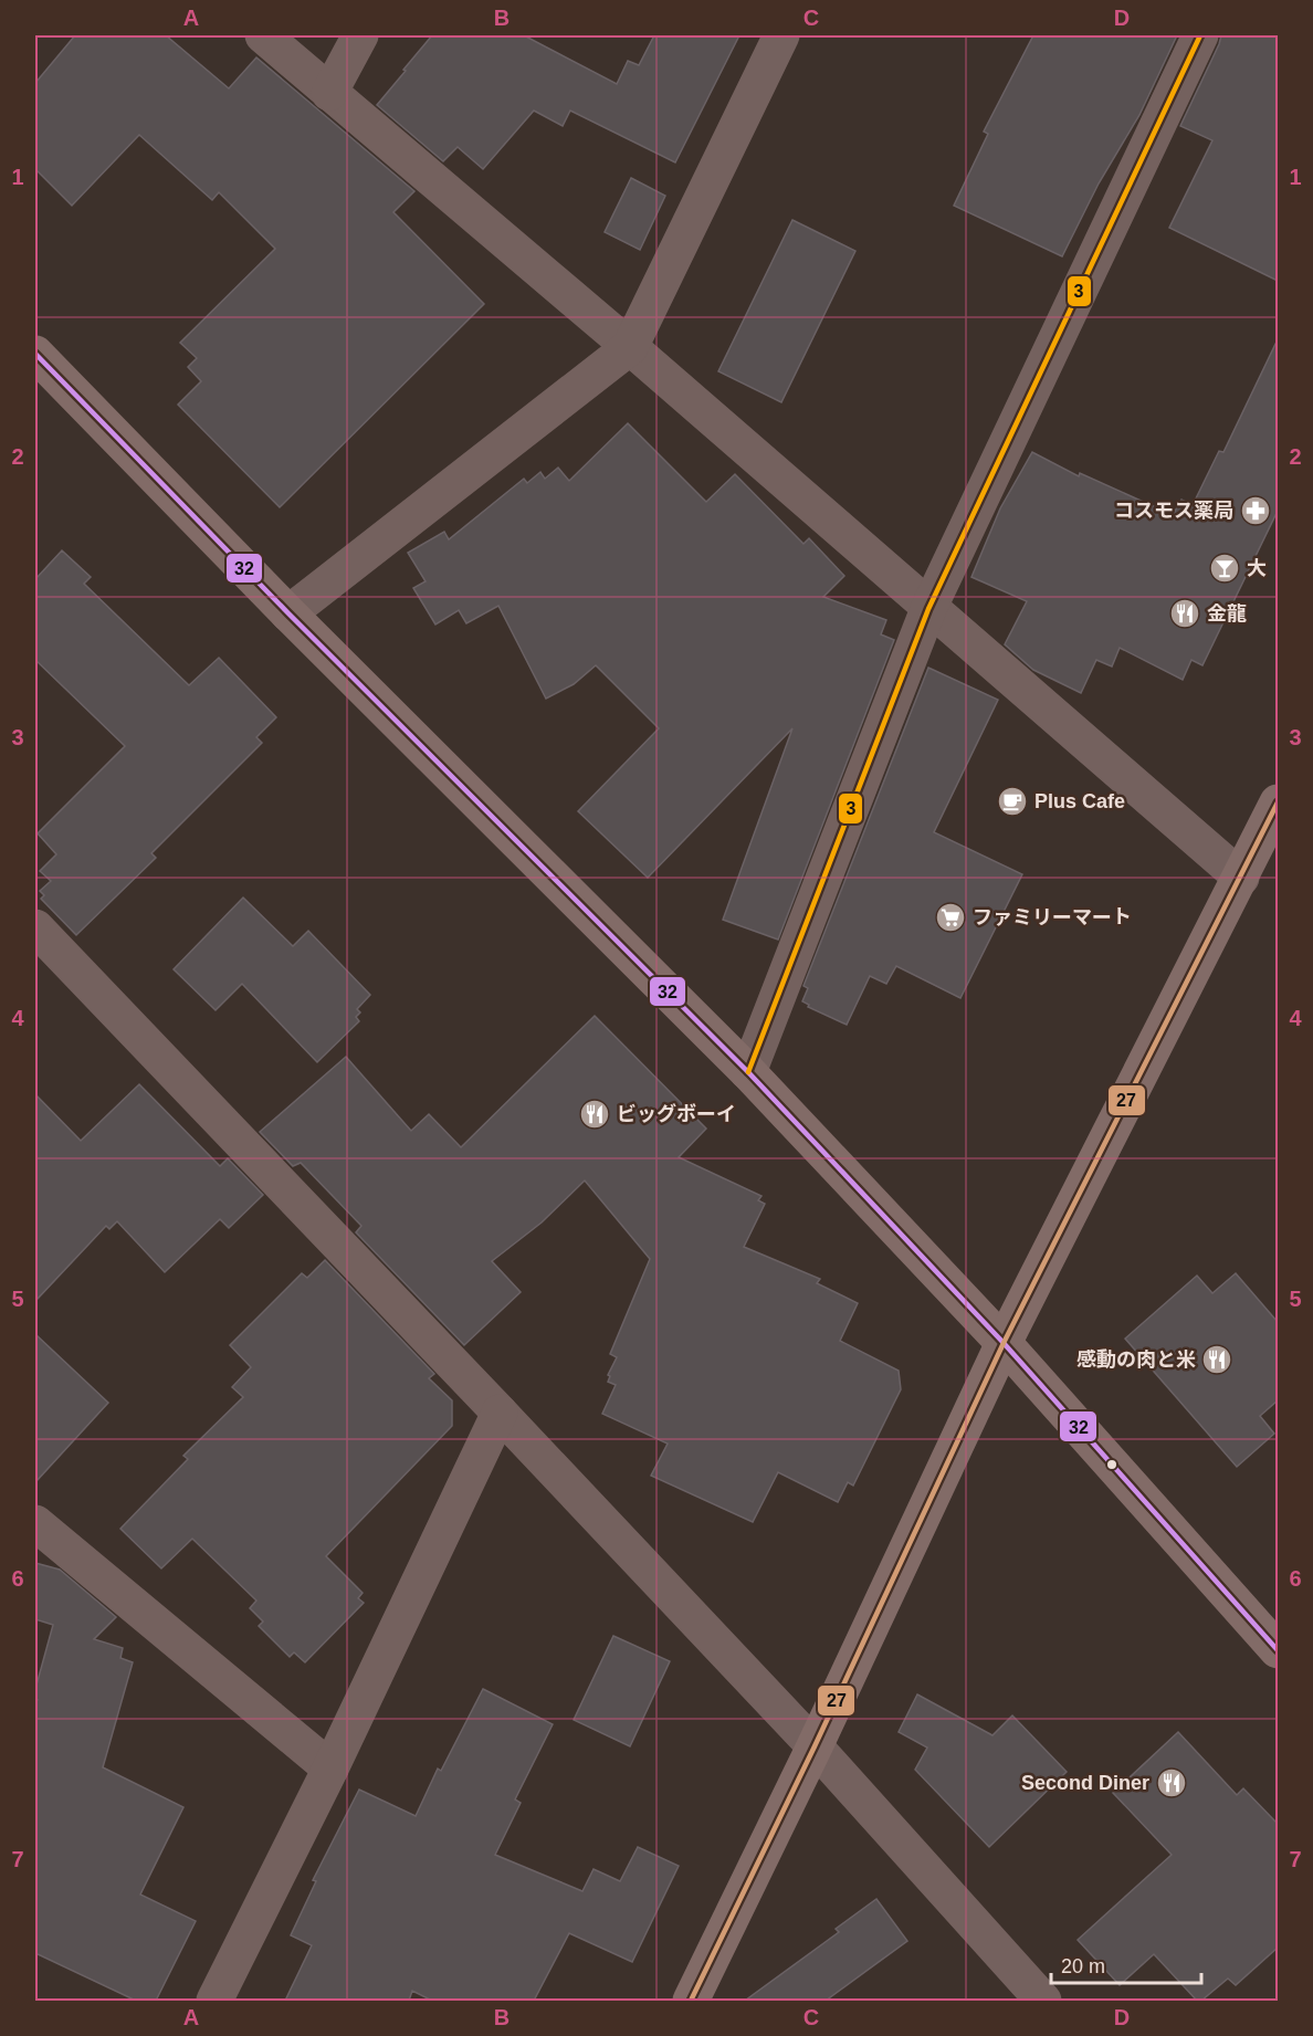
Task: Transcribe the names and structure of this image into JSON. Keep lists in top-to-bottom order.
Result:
{
  "places": {
    "pharmacy": ["コスモス薬局"],
    "bar": ["大"],
    "restaurant": [
      "金龍",
      "ビッグボーイ",
      "感動の肉と米",
      "Second Diner"
    ],
    "cafe": ["Plus Cafe"],
    "supermarket": ["ファミリーマート"]
  },
  "lines": ["transit line 3", "transit line 32", "transit line 27"],
  "scale_bar": "20 m",
  "grid": {
    "columns": [
      "A",
      "B",
      "C",
      "D"
    ],
    "rows": [
      "1",
      "2",
      "3",
      "4",
      "5",
      "6",
      "7"
    ]
  }
}
